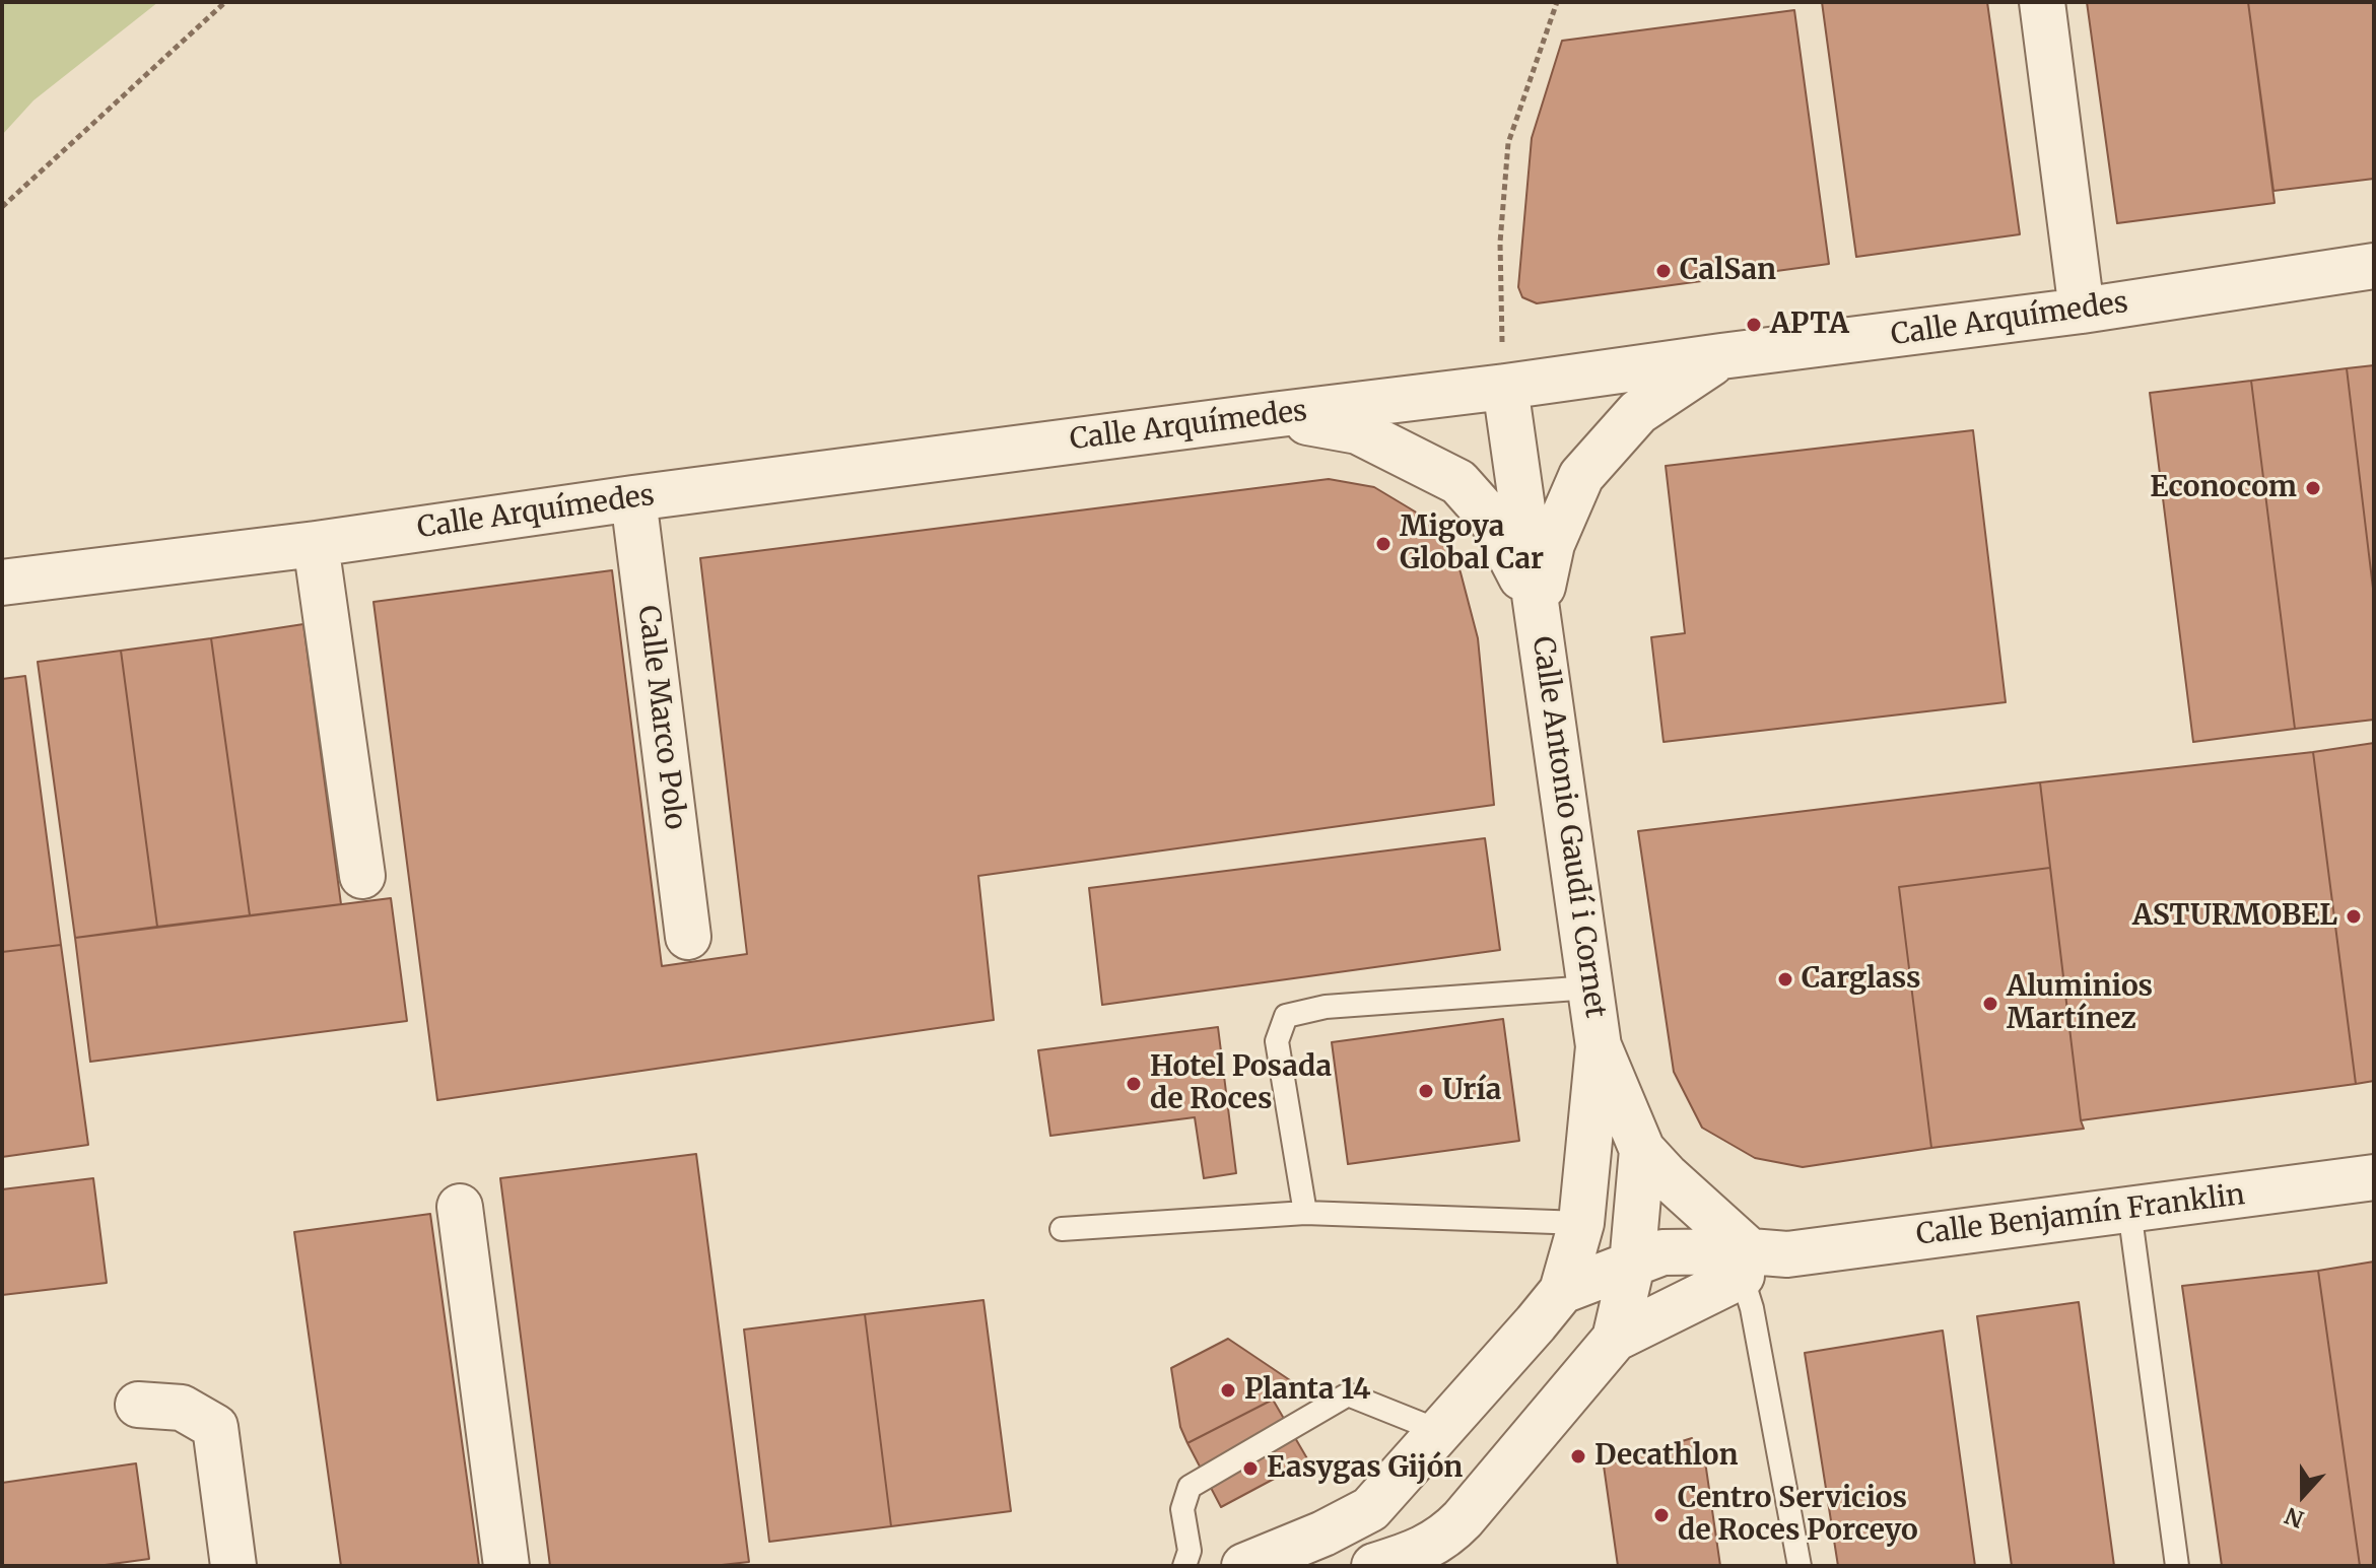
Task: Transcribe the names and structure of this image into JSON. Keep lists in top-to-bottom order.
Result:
{
  "streets": {
    "street": [
      "Calle Arquímedes",
      "Calle Marco Polo",
      "Calle Antonio Gaudí i Cornet",
      "Calle Benjamín Franklin"
    ]
  },
  "crossings": [
    ["Calle Arquímedes", "Calle Marco Polo"],
    ["Calle Arquímedes", "Calle Antonio Gaudí i Cornet"],
    ["Calle Antonio Gaudí i Cornet", "Calle Benjamín Franklin"]
  ],
  "places": [
    "CalSan",
    "APTA",
    "Econocom",
    "Migoya Global Car",
    "ASTURMOBEL",
    "Carglass",
    "Aluminios Martínez",
    "Hotel Posada de Roces",
    "Uría",
    "Planta 14",
    "Decathlon",
    "Easygas Gijón",
    "Centro Servicios de Roces Porceyo"
  ],
  "north": "bottom"
}
